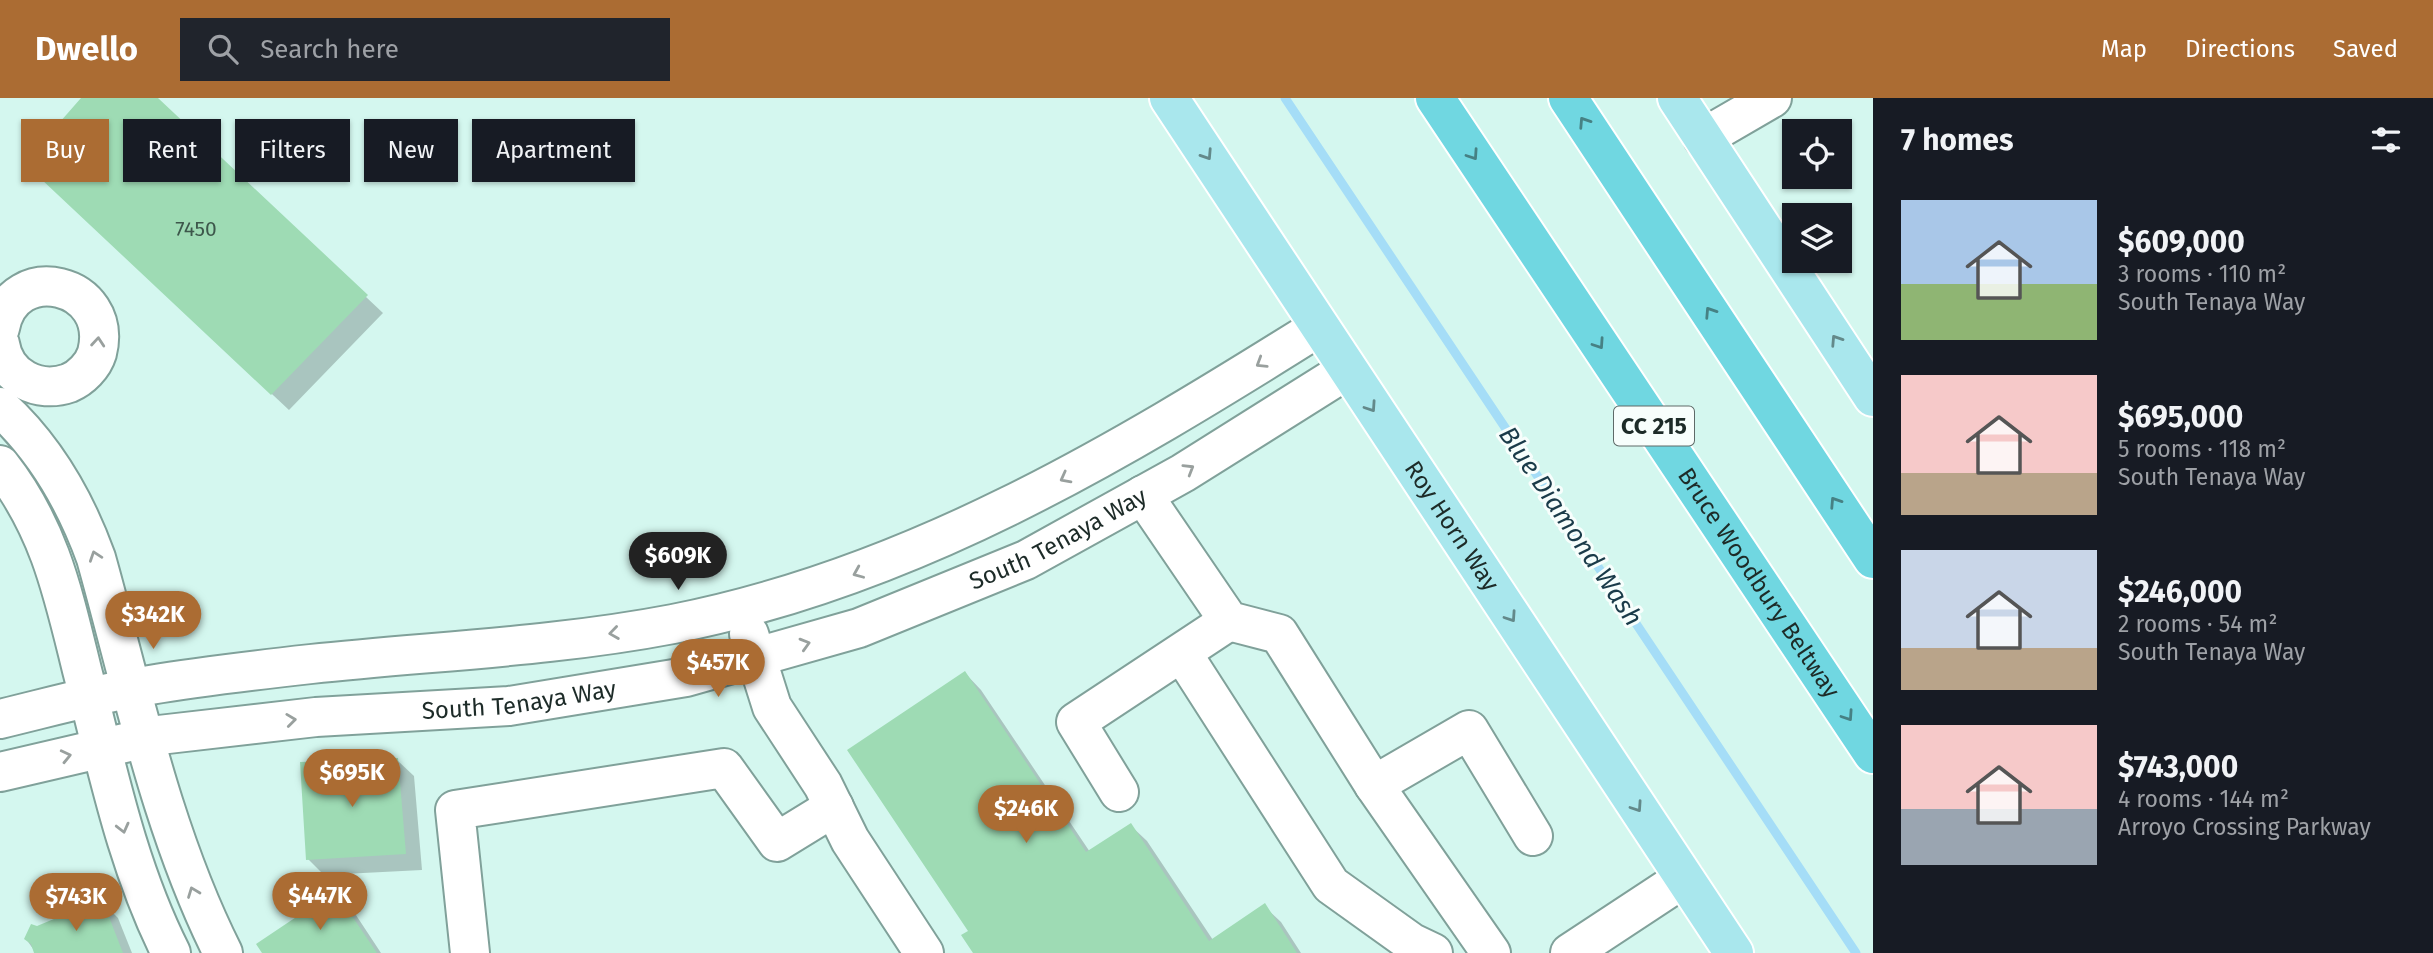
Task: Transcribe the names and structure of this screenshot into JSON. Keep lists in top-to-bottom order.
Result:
{
  "streets": {
    "highway": ["CC 215", "Bruce Woodbury Beltway"],
    "main road": ["Roy Horn Way"],
    "street": ["South Tenaya Way"]
  },
  "crossings": [
    ["Roy Horn Way", "South Tenaya Way"]
  ],
  "one_way": ["Roy Horn Way"],
  "water": ["Blue Diamond Wash"],
  "house_numbers": ["7450"],
  "page": {
    "header": "Dwello",
    "search": "Search here",
    "nav": ["Map", "Directions", "Saved"],
    "heading": "7 homes",
    "chip": [
      "Buy",
      "Rent",
      "Filters",
      "New",
      "Apartment"
    ],
    "list": [
      {
        "name": "$609,000",
        "note": "3 rooms · 110 m² · South Tenaya Way"
      },
      {
        "name": "$695,000",
        "note": "5 rooms · 118 m² · South Tenaya Way"
      },
      {
        "name": "$246,000",
        "note": "2 rooms · 54 m² · South Tenaya Way"
      },
      {
        "name": "$743,000",
        "note": "4 rooms · 144 m² · Arroyo Crossing Parkway"
      }
    ],
    "price": [
      "$609K",
      "$342K",
      "$457K",
      "$695K",
      "$246K",
      "$447K",
      "$743K"
    ]
  }
}
